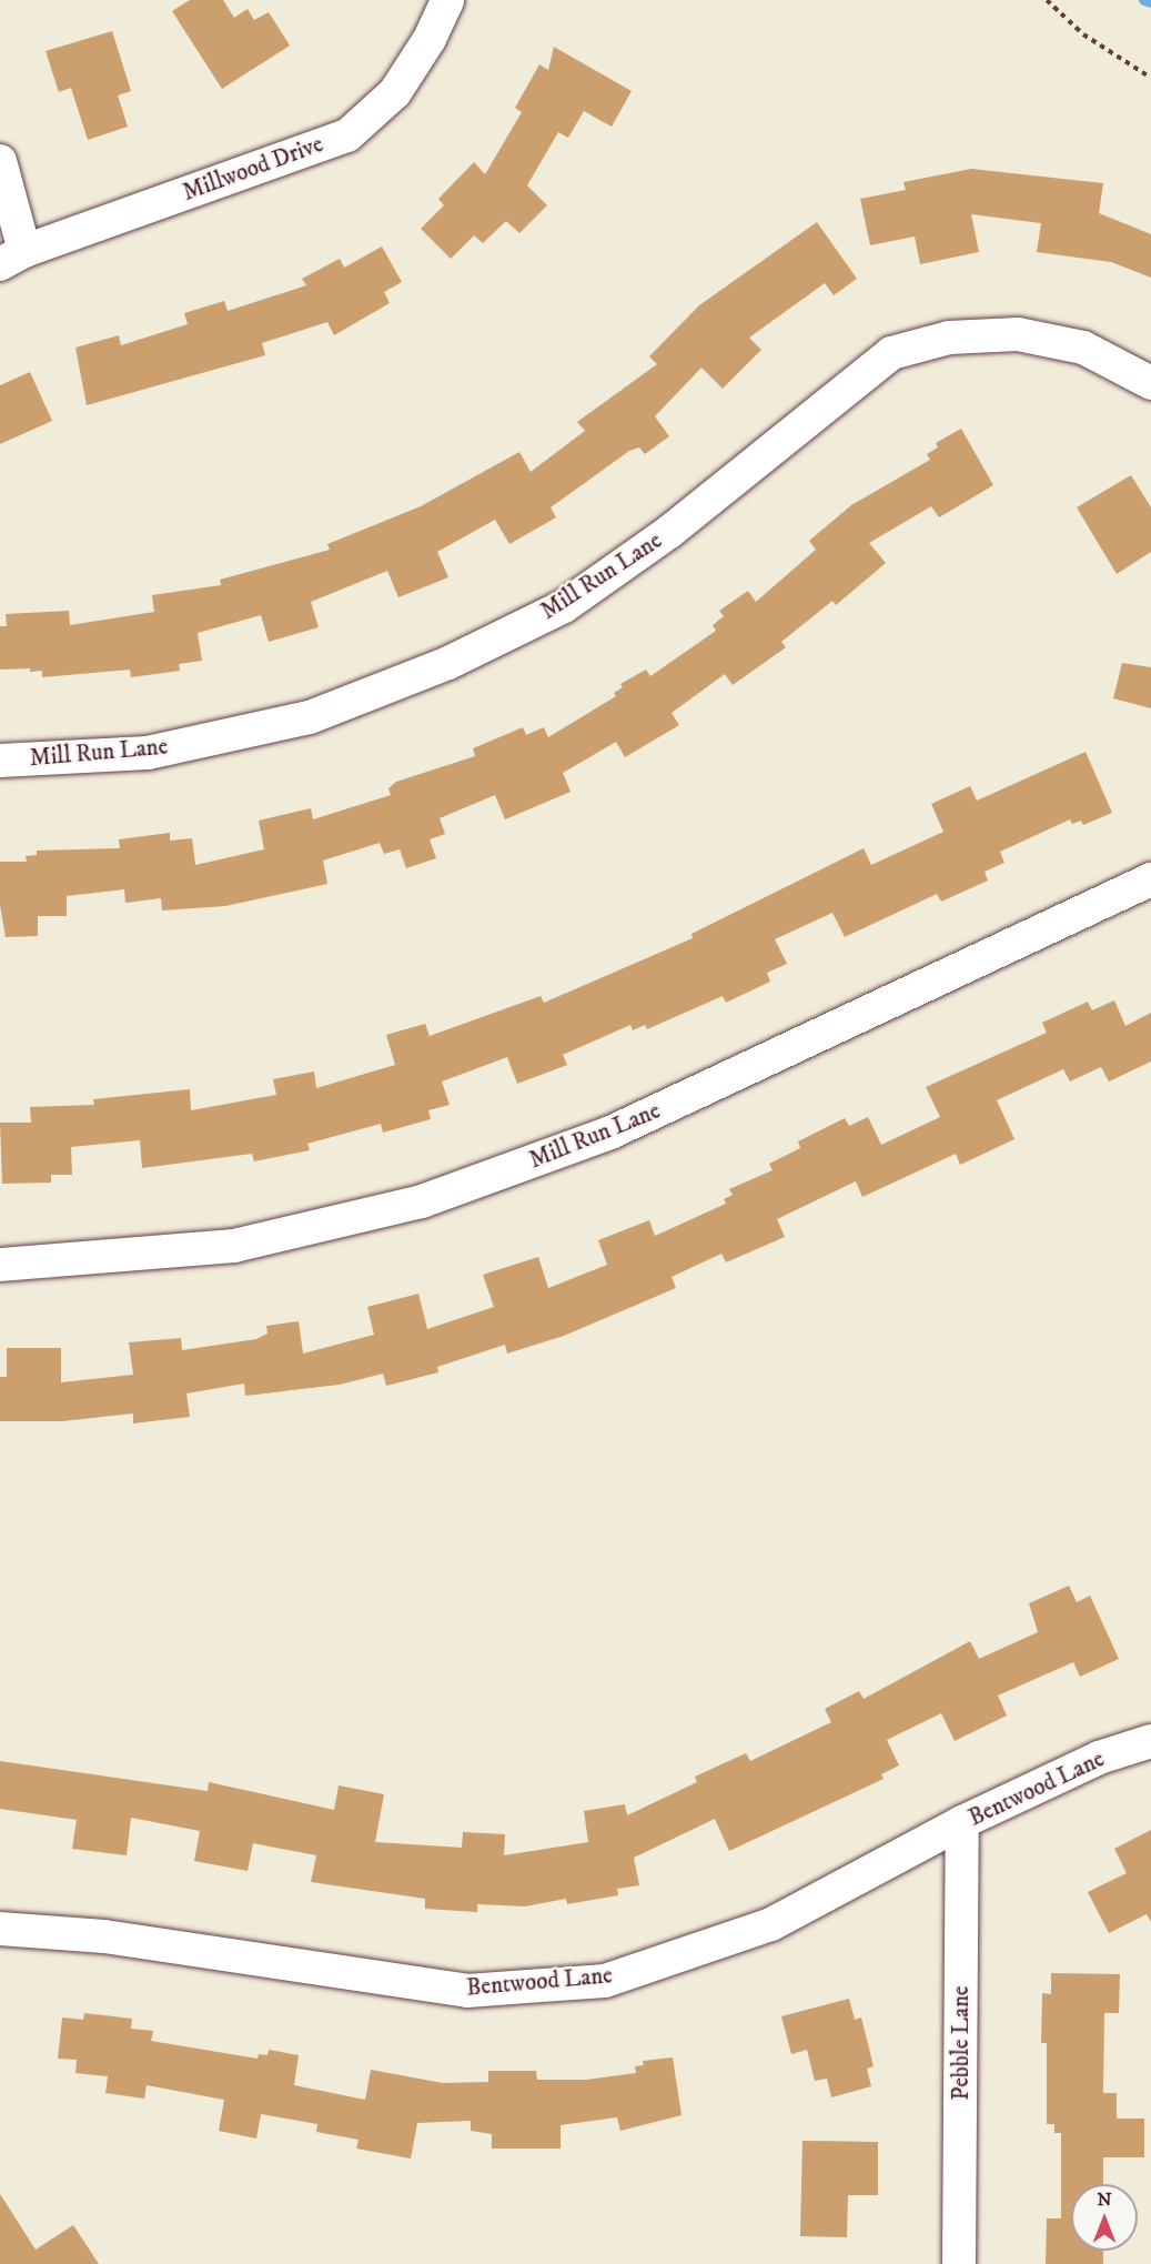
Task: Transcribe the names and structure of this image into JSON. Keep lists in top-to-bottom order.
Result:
{
  "streets": {
    "street": [
      "Millwood Drive",
      "Mill Run Lane",
      "Bentwood Lane",
      "Pebble Lane"
    ]
  },
  "crossings": [
    ["Bentwood Lane", "Pebble Lane"]
  ],
  "north": "top"
}
